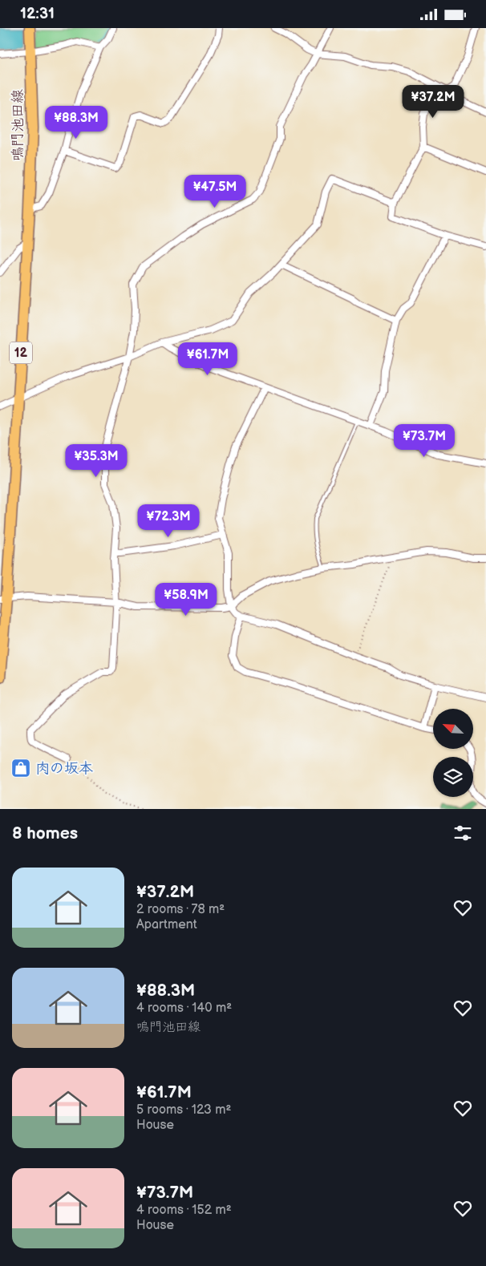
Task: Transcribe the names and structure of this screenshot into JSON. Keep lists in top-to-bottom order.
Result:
{
  "streets": {
    "main road": ["鳴門池田線", "12"]
  },
  "places": {
    "shop": ["肉の坂本"]
  },
  "north": "top left",
  "page": {
    "status": "12:31",
    "price": [
      "¥37.2M",
      "¥88.3M",
      "¥47.5M",
      "¥61.7M",
      "¥73.7M",
      "¥35.3M",
      "¥72.3M",
      "¥58.9M"
    ],
    "heading": "8 homes",
    "list": [
      {
        "name": "¥37.2M",
        "note": "2 rooms · 78 m² · Apartment"
      },
      {
        "name": "¥88.3M",
        "note": "4 rooms · 140 m² · 鳴門池田線"
      },
      {
        "name": "¥61.7M",
        "note": "5 rooms · 123 m² · House"
      },
      {
        "name": "¥73.7M",
        "note": "4 rooms · 152 m² · House"
      }
    ]
  }
}
